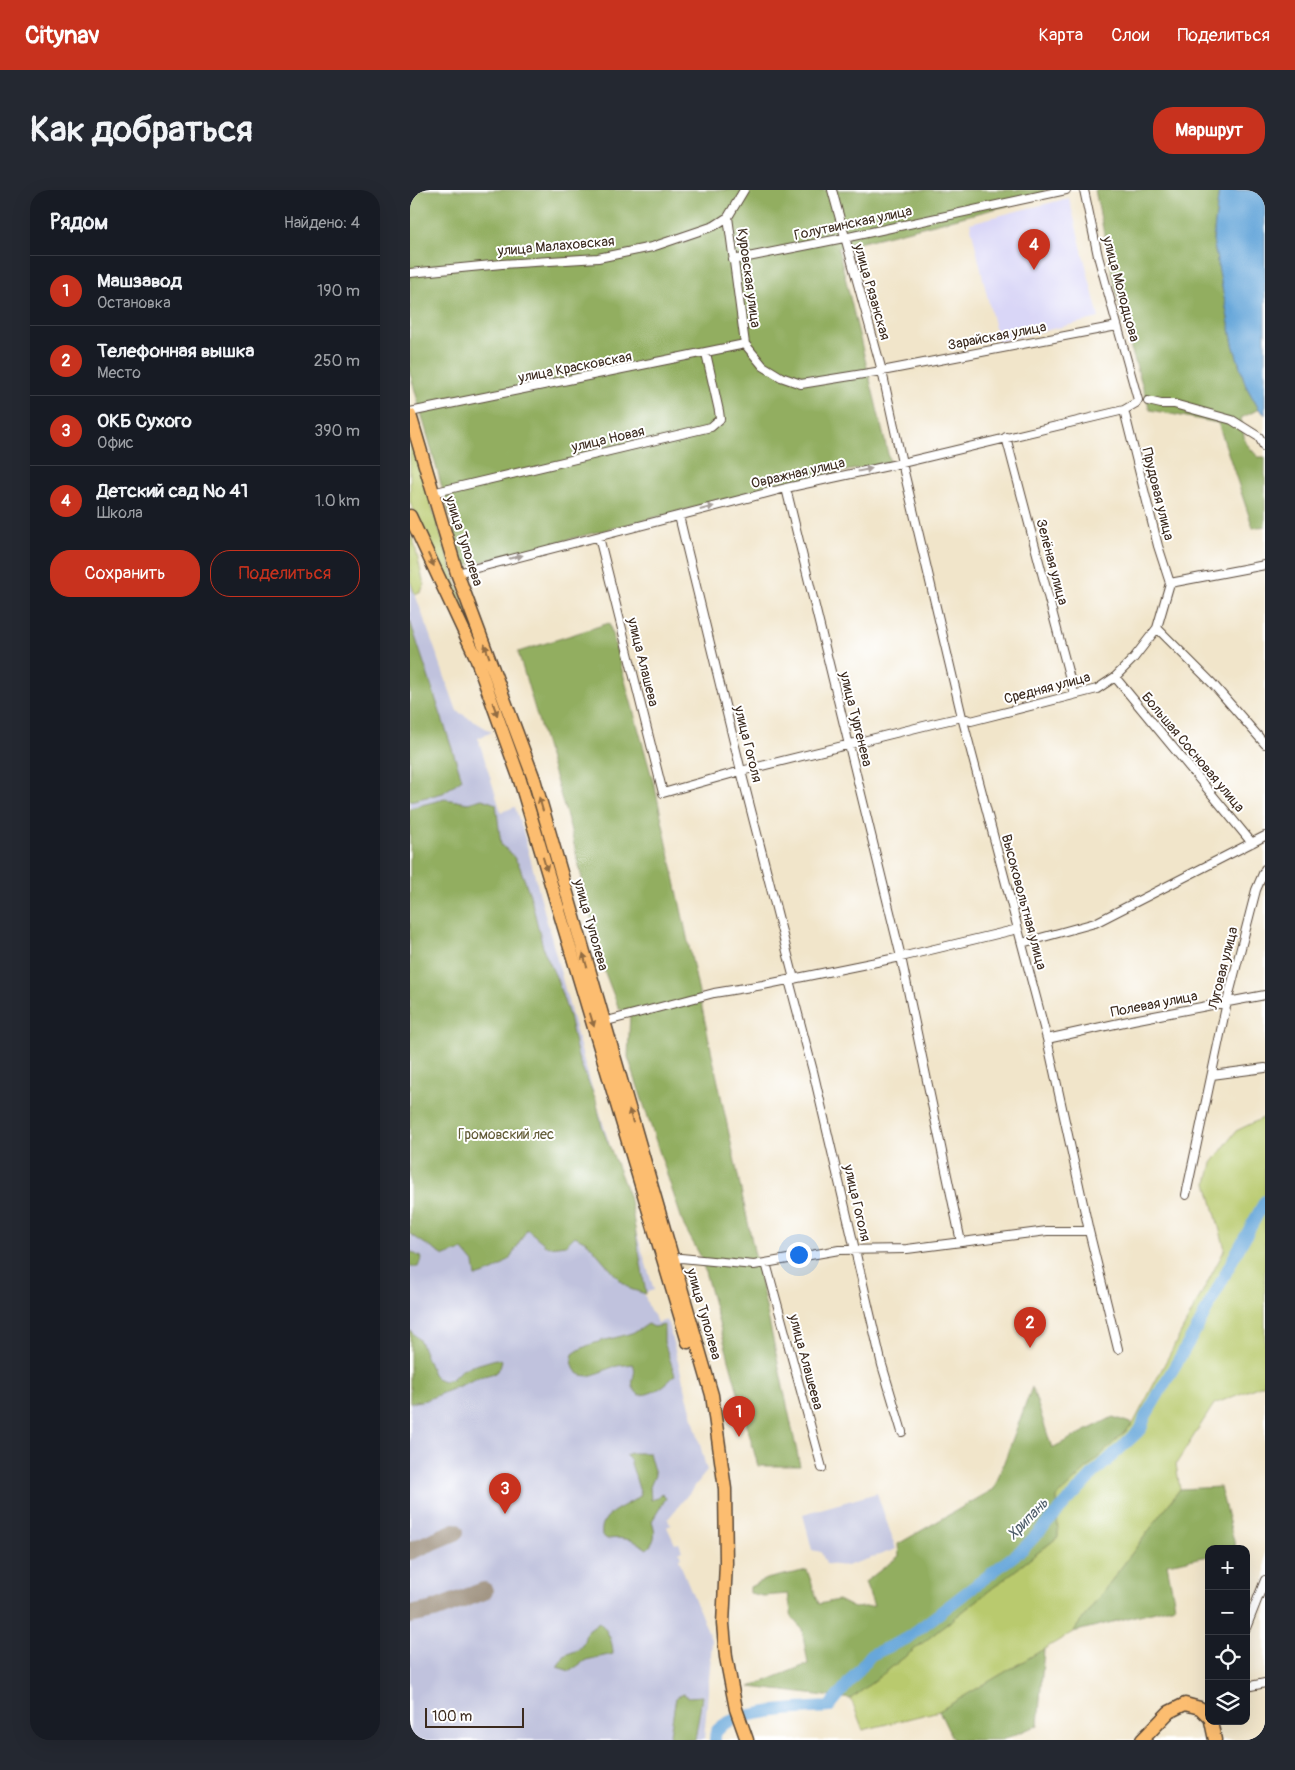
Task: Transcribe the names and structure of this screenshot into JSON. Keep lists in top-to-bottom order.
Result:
{
  "streets": {
    "main road": ["улица Туполева"],
    "street": [
      "Голутвинская улица",
      "улица Малаховская",
      "Куровская улица",
      "улица Молодцова",
      "улица Рязанская",
      "Зарайская улица",
      "улица Красковская",
      "улица Новая",
      "Овражная улица",
      "Прудовая улица",
      "Зелёная улица",
      "улица Алашева",
      "Средняя улица",
      "улица Тургенева",
      "улица Гоголя",
      "Большая Сосновая улица",
      "Высоковольтная улица",
      "Луговая улица",
      "Полевая улица",
      "улица Алашеева"
    ]
  },
  "crossings": [
    ["Голутвинская улица", "Куровская улица"],
    ["Голутвинская улица", "улица Рязанская"],
    ["улица Малаховская", "Куровская улица"],
    ["Куровская улица", "Зарайская улица"],
    ["Куровская улица", "улица Красковская"],
    ["улица Молодцова", "Зарайская улица"],
    ["улица Молодцова", "Овражная улица"],
    ["улица Молодцова", "Прудовая улица"],
    ["улица Рязанская", "Зарайская улица"],
    ["улица Рязанская", "Овражная улица"],
    ["улица Рязанская", "Высоковольтная улица"],
    ["Зарайская улица", "улица Красковская"],
    ["улица Красковская", "улица Новая"],
    ["улица Красковская", "улица Туполева"],
    ["улица Новая", "улица Туполева"],
    ["Овражная улица", "Прудовая улица"],
    ["Овражная улица", "улица Туполева"],
    ["Овражная улица", "Зелёная улица"],
    ["Овражная улица", "улица Алашева"],
    ["Овражная улица", "улица Тургенева"],
    ["Овражная улица", "улица Гоголя"],
    ["Овражная улица", "Высоковольтная улица"],
    ["Прудовая улица", "Средняя улица"],
    ["Зелёная улица", "Средняя улица"],
    ["улица Алашева", "Средняя улица"],
    ["Средняя улица", "улица Тургенева"],
    ["Средняя улица", "улица Гоголя"],
    ["Средняя улица", "Большая Сосновая улица"],
    ["Средняя улица", "Высоковольтная улица"],
    ["Высоковольтная улица", "Полевая улица"],
    ["Луговая улица", "Полевая улица"]
  ],
  "one_way": ["Овражная улица"],
  "water": ["Хрипань"],
  "parks": ["Громовский лес"],
  "scale_bar": "100 m",
  "page": {
    "header": "Citynav",
    "nav": ["Карта", "Слои", "Поделиться"],
    "buttons": [
      "Маршрут",
      ["Сохранить", "Поделиться"]
    ],
    "title": "Как добраться",
    "heading": ["Рядом", "Найдено: 4"],
    "pins": [
      "4",
      "2",
      "1",
      "3"
    ],
    "list": [
      {
        "mark": "1",
        "name": "Машзавод",
        "note": "Остановка",
        "value": "190 m"
      },
      {
        "mark": "2",
        "name": "Телефонная вышка",
        "note": "Место",
        "value": "250 m"
      },
      {
        "mark": "3",
        "name": "ОКБ Сухого",
        "note": "Офис",
        "value": "390 m"
      },
      {
        "mark": "4",
        "name": "Детский сад № 41",
        "note": "Школа",
        "value": "1.0 km"
      }
    ],
    "map_buttons": ["+", "−"],
    "scale": "100 m"
  }
}
